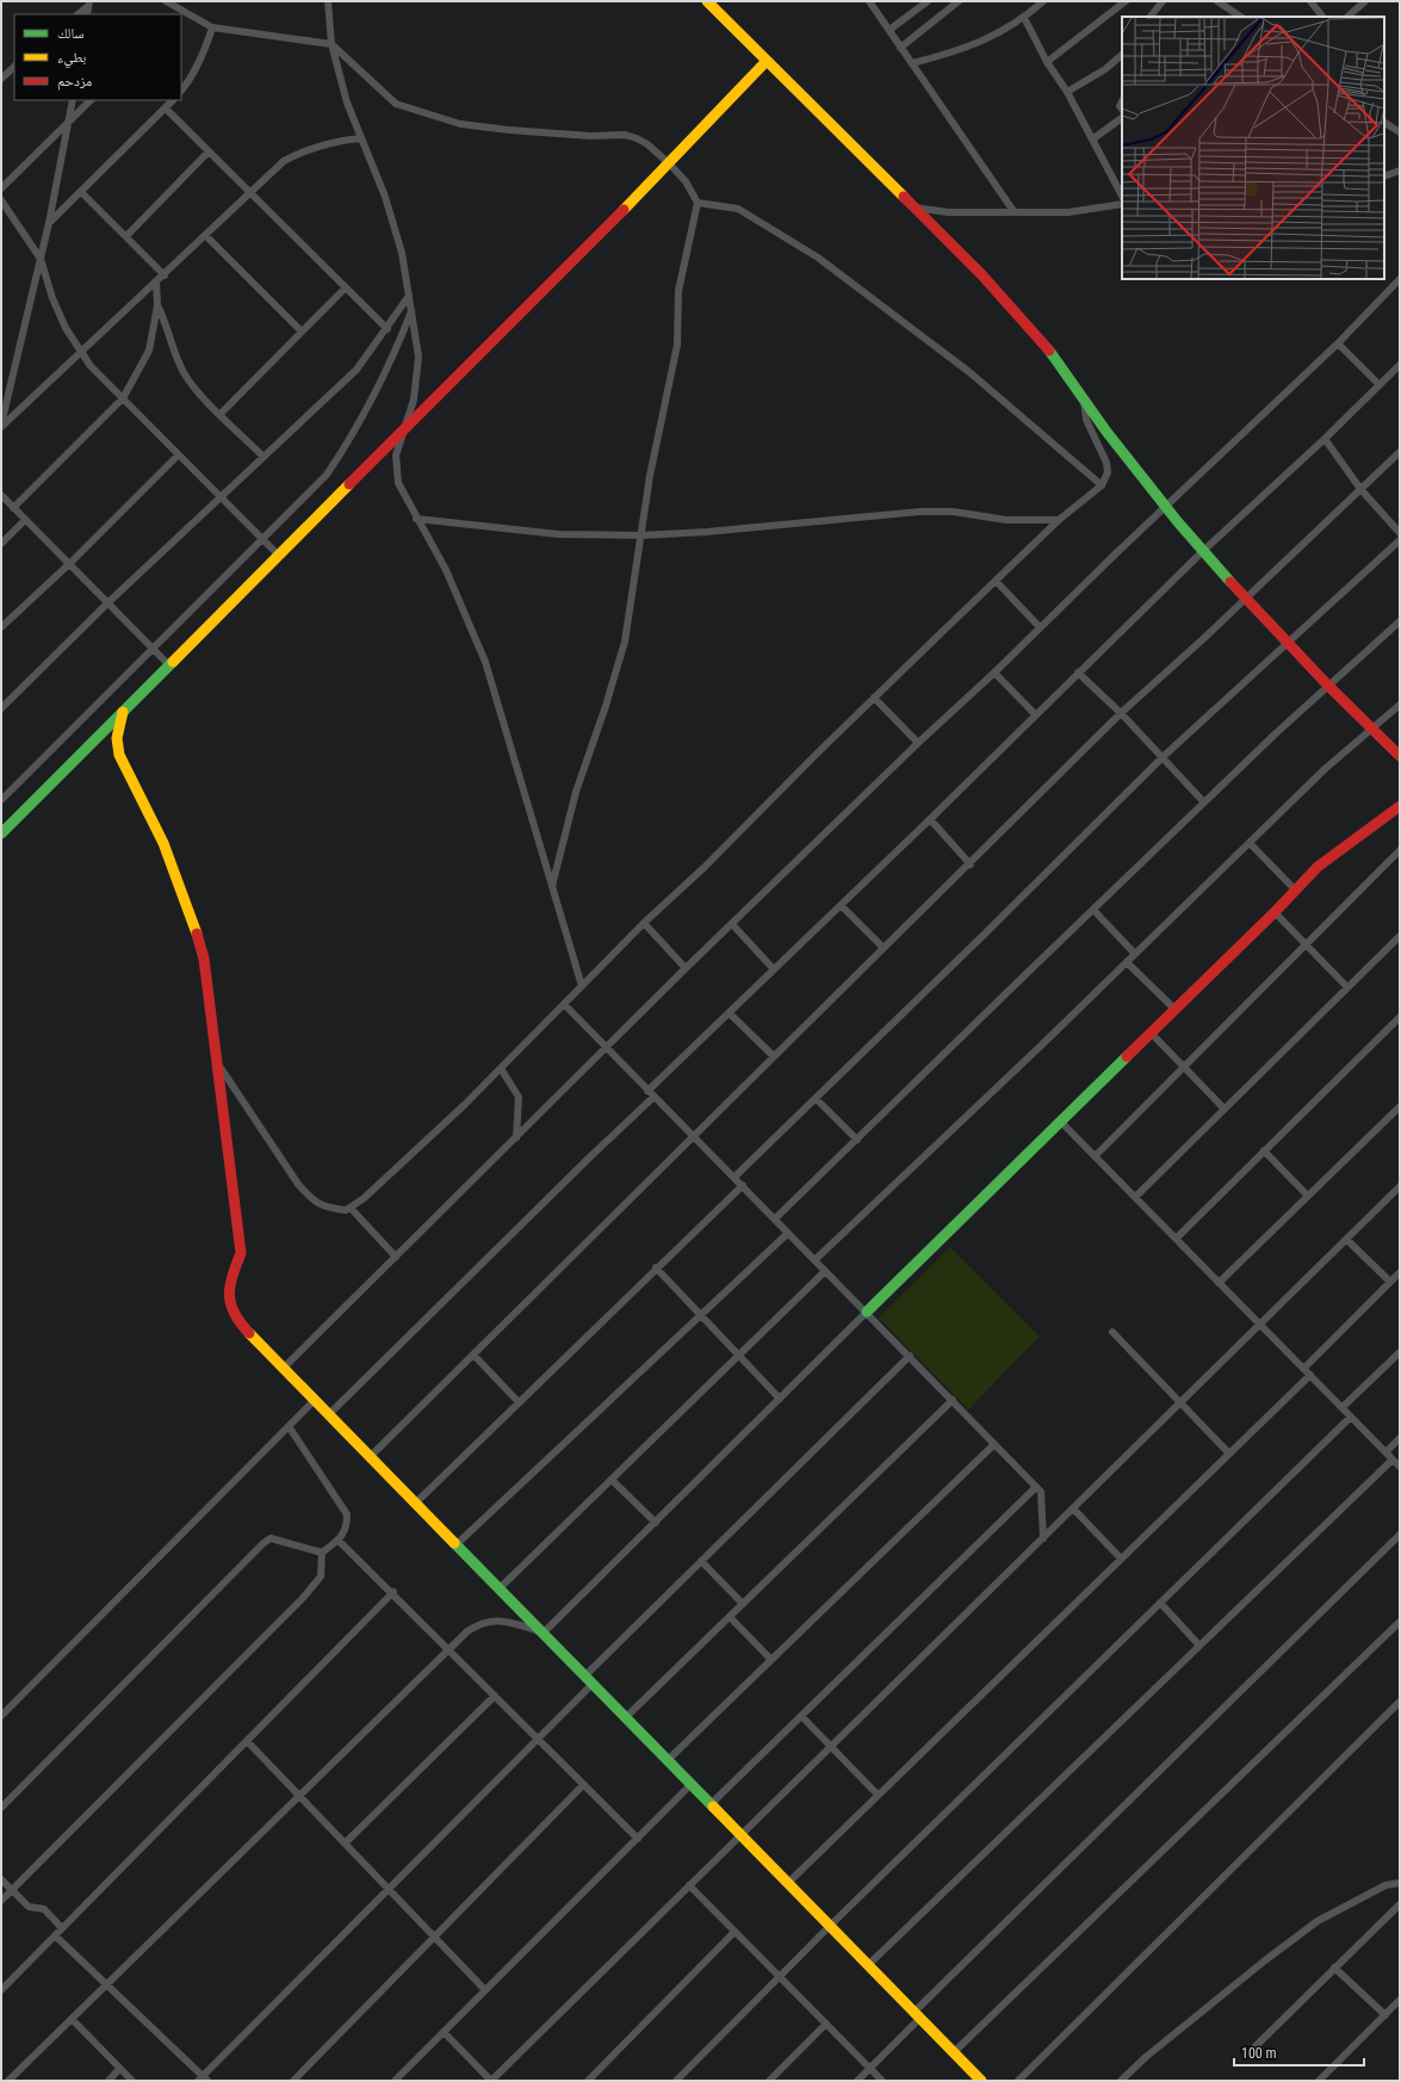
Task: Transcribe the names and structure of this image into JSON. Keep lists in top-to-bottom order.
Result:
{
  "legend": ["سالك", "بطيء", "مزدحم"],
  "scale_bar": "100 m"
}
